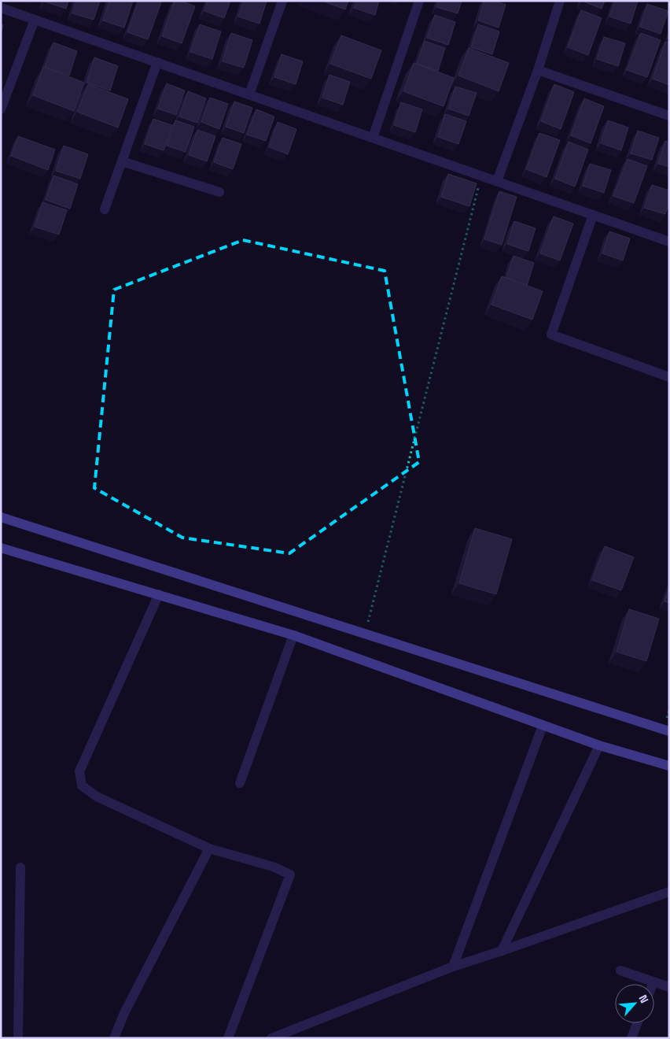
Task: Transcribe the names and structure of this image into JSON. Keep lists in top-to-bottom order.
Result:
{
  "north": "top right"
}
